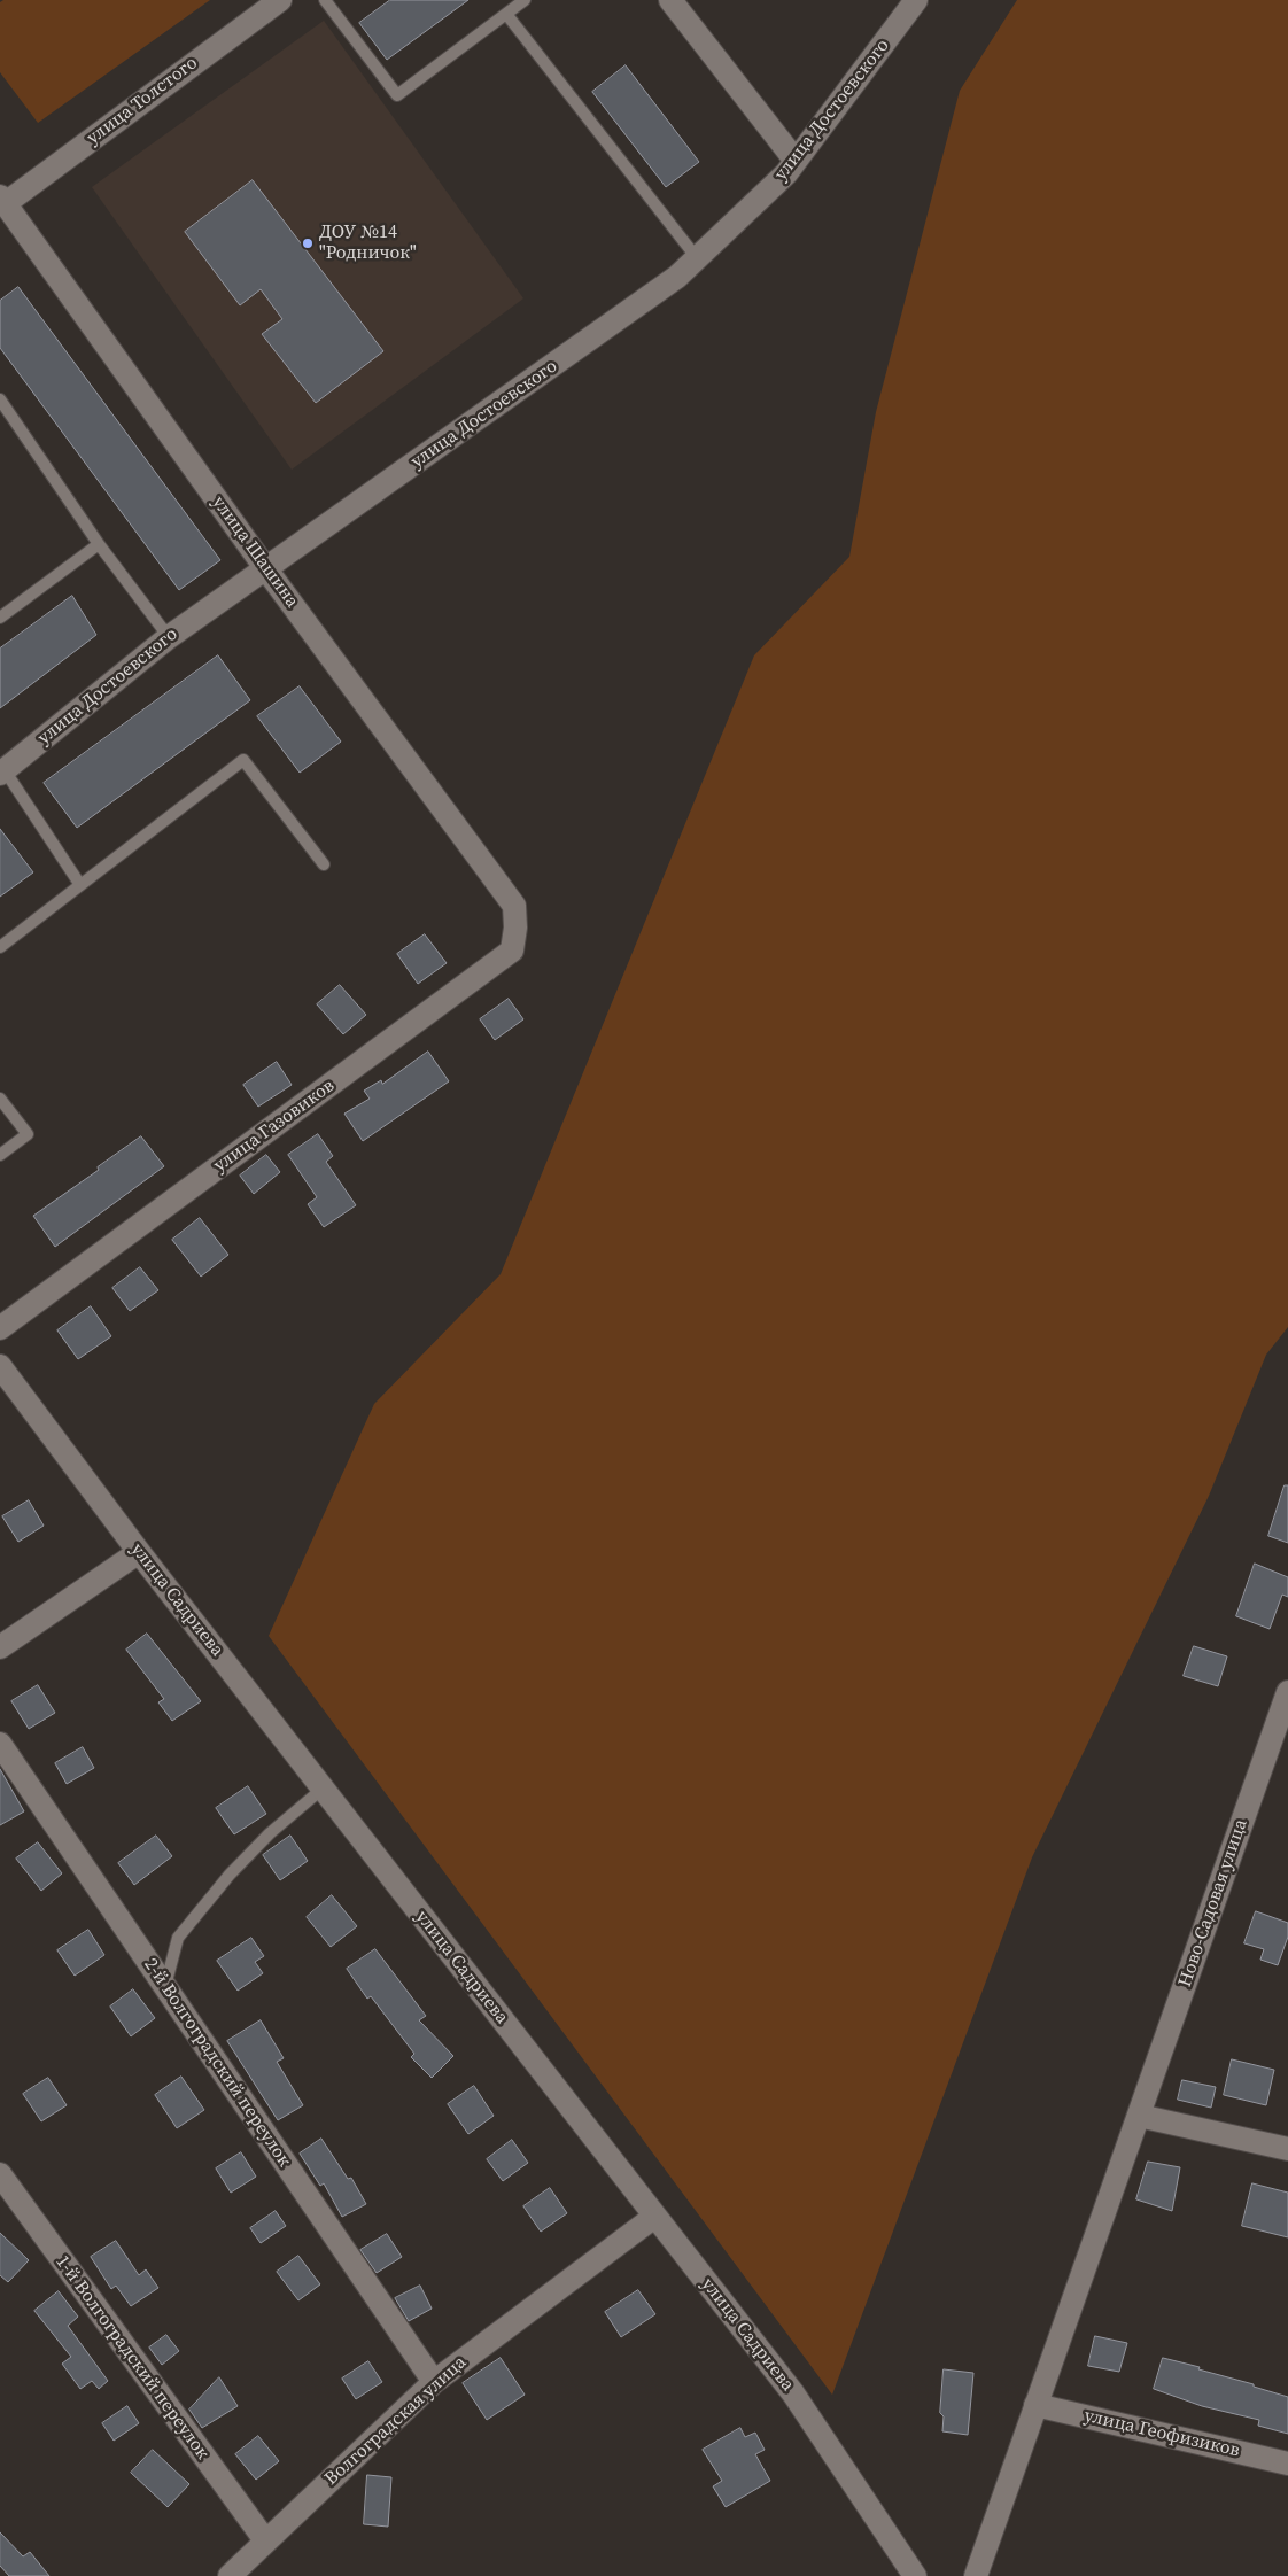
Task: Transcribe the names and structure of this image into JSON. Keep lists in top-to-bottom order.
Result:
{
  "streets": {
    "street": [
      "улица Толстого",
      "улица Достоевского",
      "улица Шашина",
      "улица Газовиков",
      "улица Садриева",
      "Ново-Садовая улица",
      "2-й Волгоградский переулок",
      "1-й Волгоградский переулок",
      "Волгоградская улица",
      "улица Геофизиков"
    ]
  },
  "crossings": [
    ["улица Толстого", "улица Шашина"],
    ["улица Достоевского", "улица Шашина"],
    ["улица Шашина", "улица Газовиков"],
    ["улица Садриева", "Волгоградская улица"],
    ["Ново-Садовая улица", "улица Геофизиков"],
    ["2-й Волгоградский переулок", "Волгоградская улица"],
    ["1-й Волгоградский переулок", "Волгоградская улица"]
  ],
  "places": ["ДОУ №14 \"Родничок\""]
}
